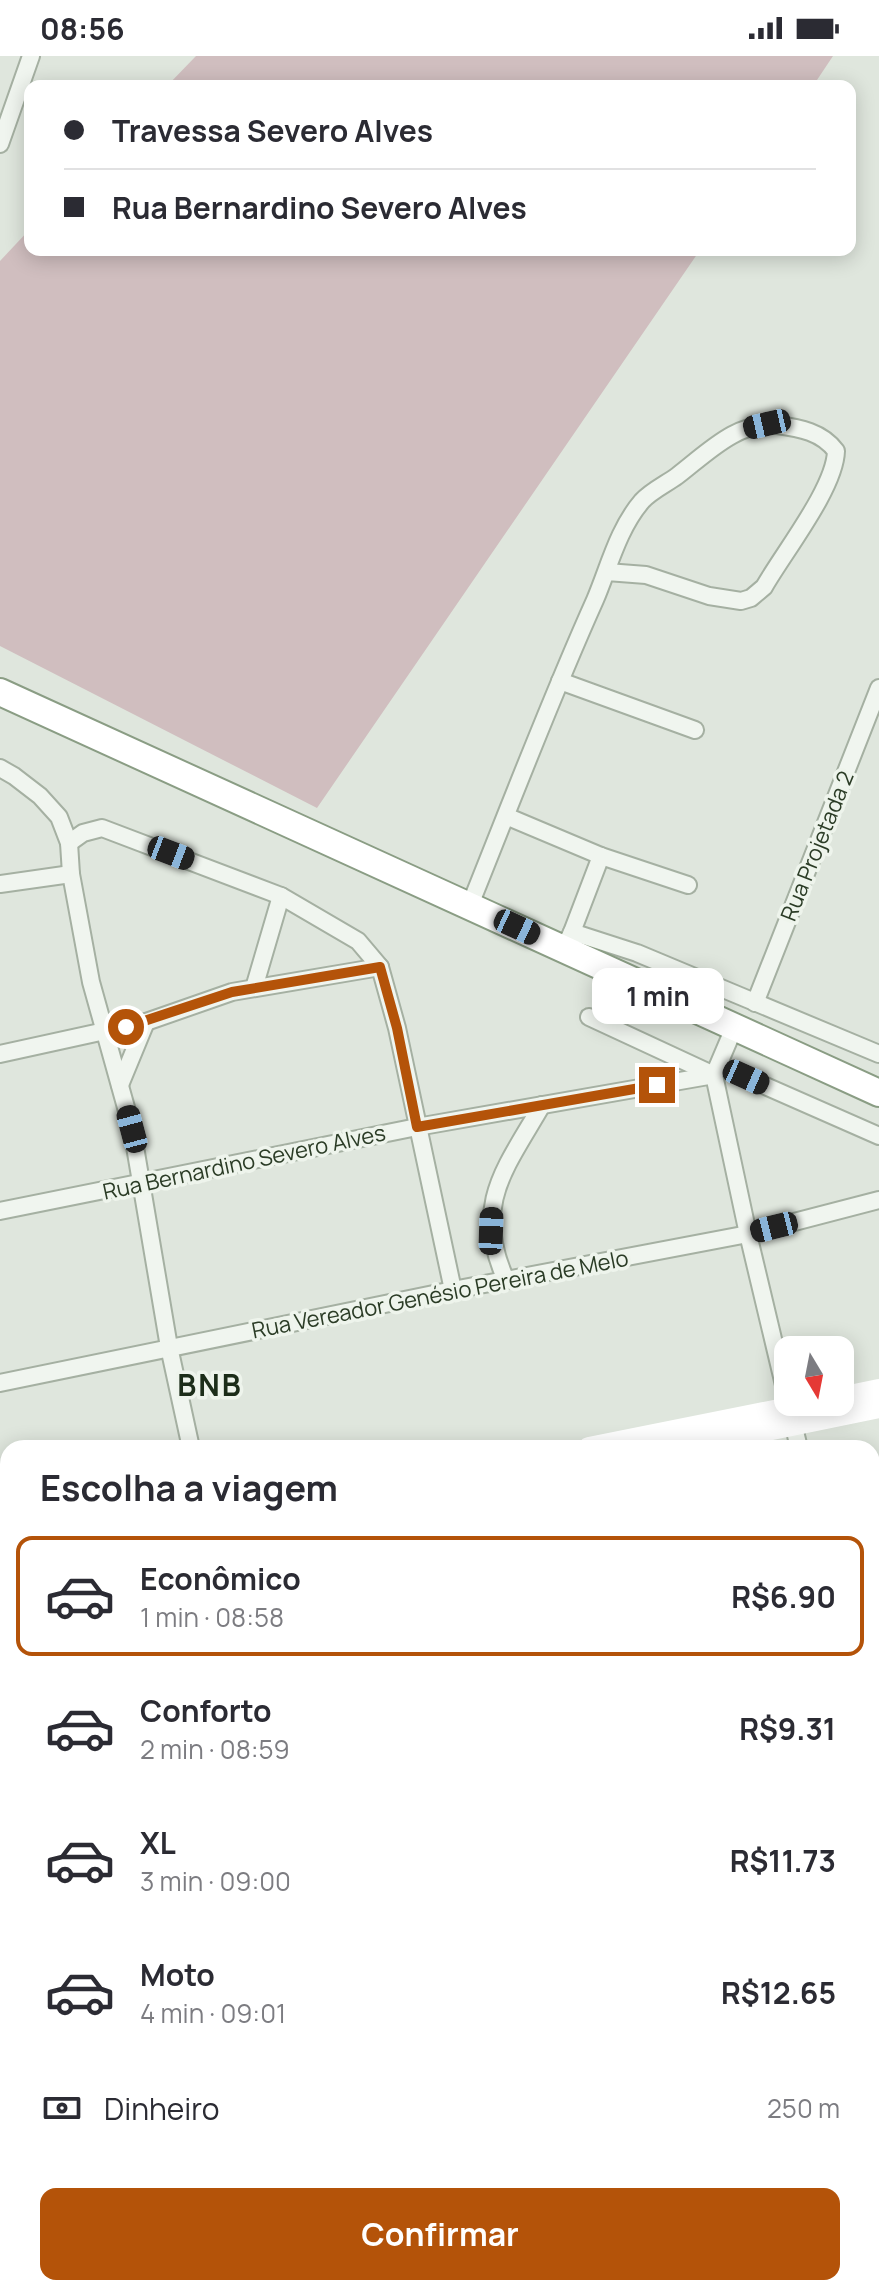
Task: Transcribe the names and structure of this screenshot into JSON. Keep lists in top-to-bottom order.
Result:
{
  "streets": {
    "street": ["Rua Projetada 2", "Rua Bernardino Severo Alves", "Rua Vereador Genésio Pereira de Melo"]
  },
  "districts": ["BNB"],
  "north": "bottom",
  "page": {
    "status": "08:56",
    "banner": ["Travessa Severo Alves", "Rua Bernardino Severo Alves"],
    "bubble": "1 min",
    "heading": "Escolha a viagem",
    "list": [
      {
        "name": "Econômico",
        "note": "1 min · 08:58",
        "value": "R$6.90"
      },
      {
        "name": "Conforto",
        "note": "2 min · 08:59",
        "value": "R$9.31"
      },
      {
        "name": "XL",
        "note": "3 min · 09:00",
        "value": "R$11.73"
      },
      {
        "name": "Moto",
        "note": "4 min · 09:01",
        "value": "R$12.65"
      }
    ],
    "pay": ["Dinheiro", "250 m"],
    "buttons": "Confirmar"
  }
}
